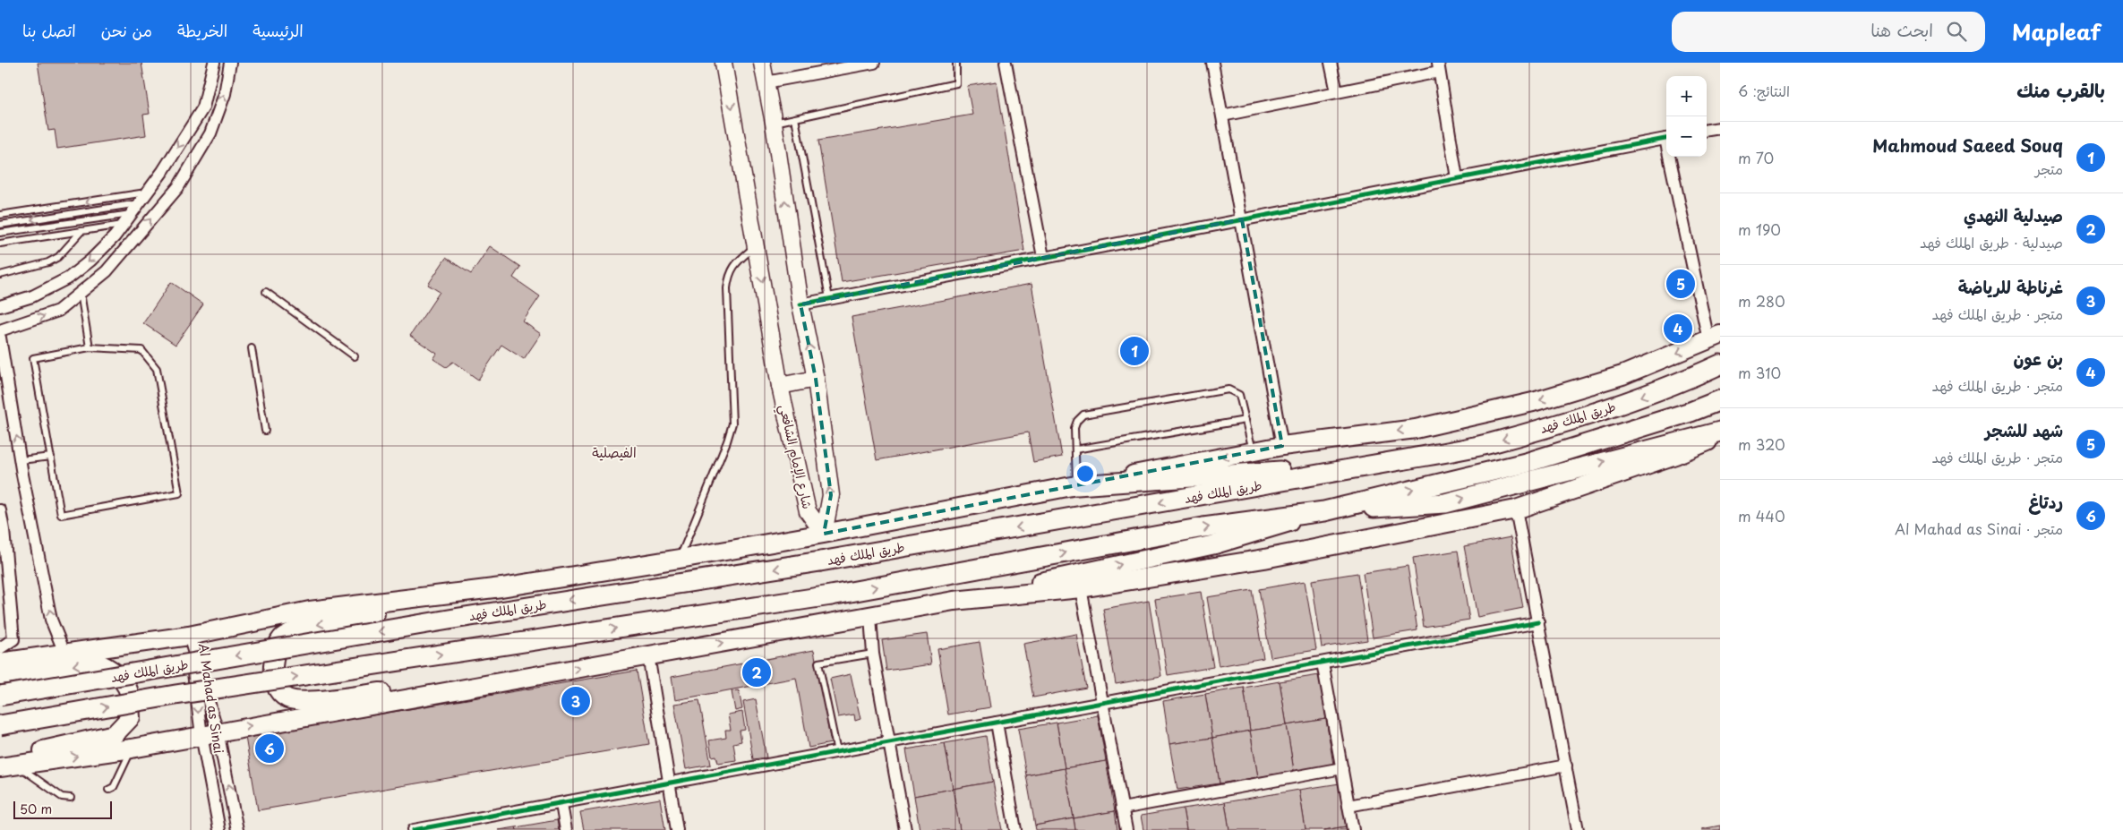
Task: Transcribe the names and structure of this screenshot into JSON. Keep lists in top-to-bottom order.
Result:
{
  "streets": {
    "highway": ["طريق الملك فهد"],
    "main road": ["شارع الإمام الشافعي"],
    "street": ["Al Mahad as Sinai"]
  },
  "districts": ["الفيصلية"],
  "scale_bar": "50 m",
  "page": {
    "header": "Mapleaf",
    "search": "ابحث هنا",
    "nav": [
      "الرئيسية",
      "الخريطة",
      "من نحن",
      "اتصل بنا"
    ],
    "heading": ["بالقرب منك", "النتائج: 6"],
    "map_buttons": ["+", "−"],
    "list": [
      {
        "mark": "1",
        "name": "Mahmoud Saeed Souq",
        "note": "متجر",
        "value": "70 m"
      },
      {
        "mark": "2",
        "name": "صيدلية النهدي",
        "note": "صيدلية · طريق الملك فهد",
        "value": "190 m"
      },
      {
        "mark": "3",
        "name": "غرناطة للرياضة",
        "note": "متجر · طريق الملك فهد",
        "value": "280 m"
      },
      {
        "mark": "4",
        "name": "بن عون",
        "note": "متجر · طريق الملك فهد",
        "value": "310 m"
      },
      {
        "mark": "5",
        "name": "شهد للشجر",
        "note": "متجر · طريق الملك فهد",
        "value": "320 m"
      },
      {
        "mark": "6",
        "name": "ردتاغ",
        "note": "متجر · Al Mahad as Sinai",
        "value": "440 m"
      }
    ],
    "pins": [
      "5",
      "4",
      "1",
      "2",
      "3",
      "6"
    ],
    "scale": "50 m"
  }
}
